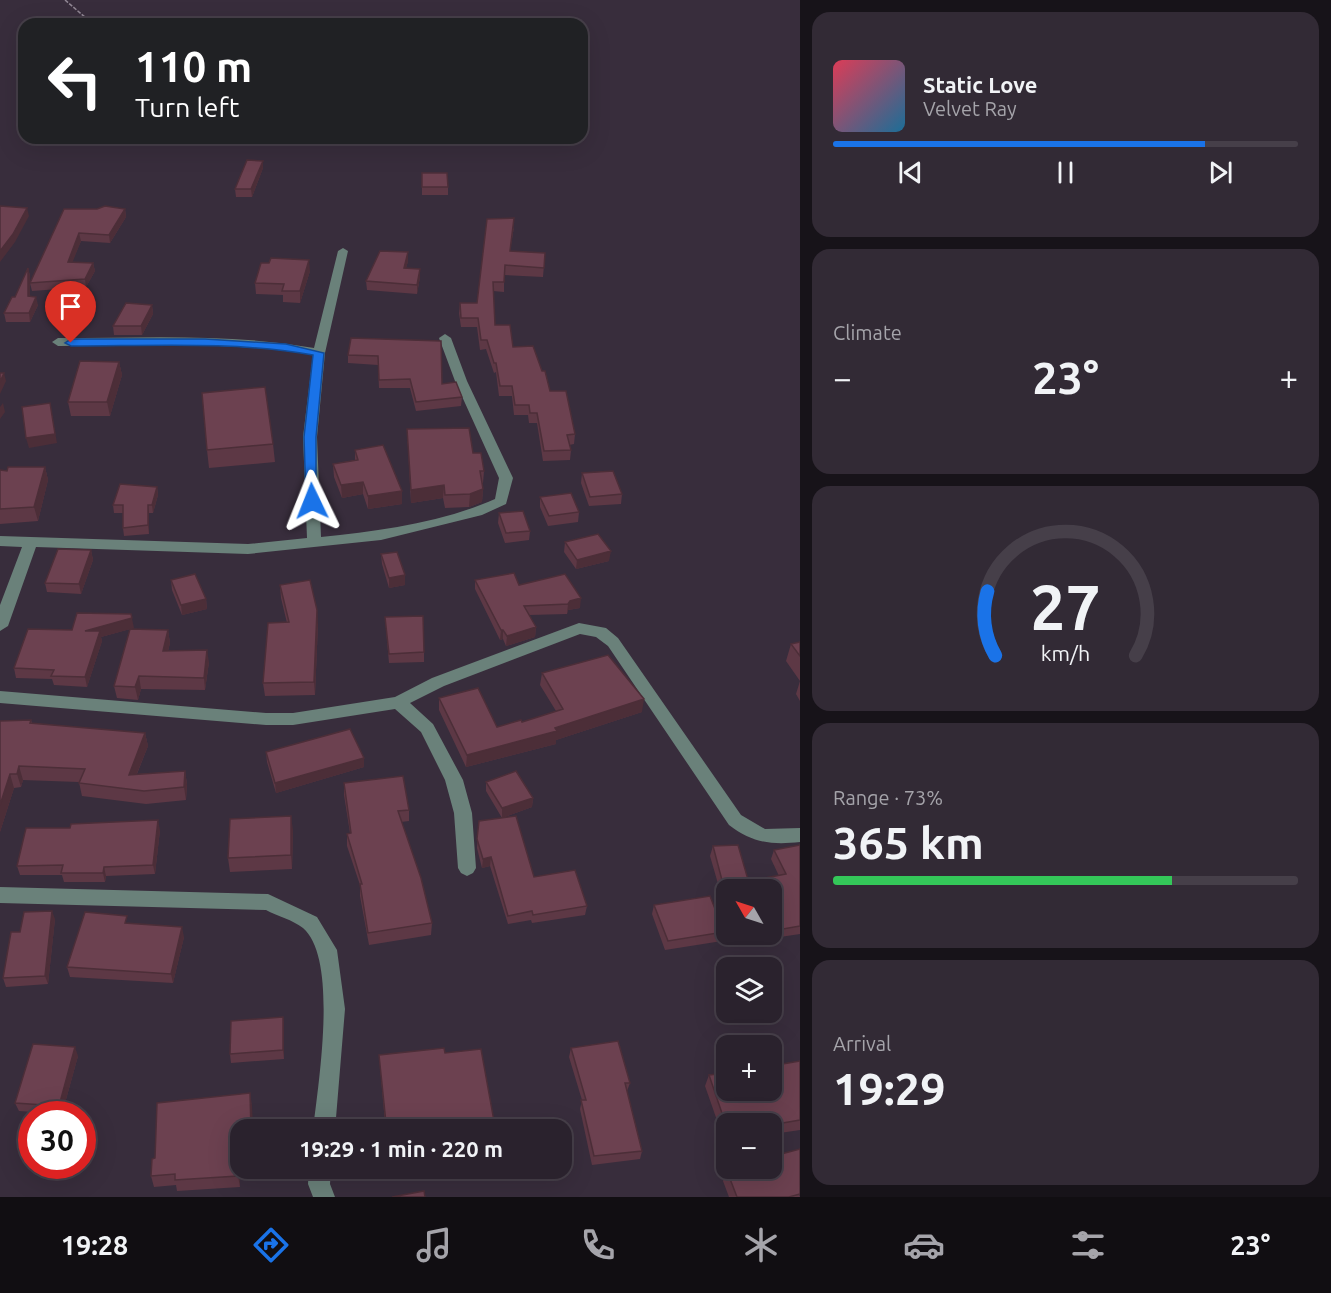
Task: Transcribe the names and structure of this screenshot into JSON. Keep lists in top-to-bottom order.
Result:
{
  "north": "top left",
  "page": {
    "turn": ["110 m", "Turn left"],
    "song": ["Static Love", "Velvet Ray"],
    "tile": [
      "Climate",
      ["Range · 73%", "365 km"],
      ["Arrival", "19:29"]
    ],
    "heat": ["−", "23°", "+"],
    "map_buttons": ["+", "−"],
    "limit": "30",
    "trip": "19:29 · 1 min · 220 m",
    "tabs": ["19:28", "23°"],
    "gauge": ["27", "km/h"]
  }
}
